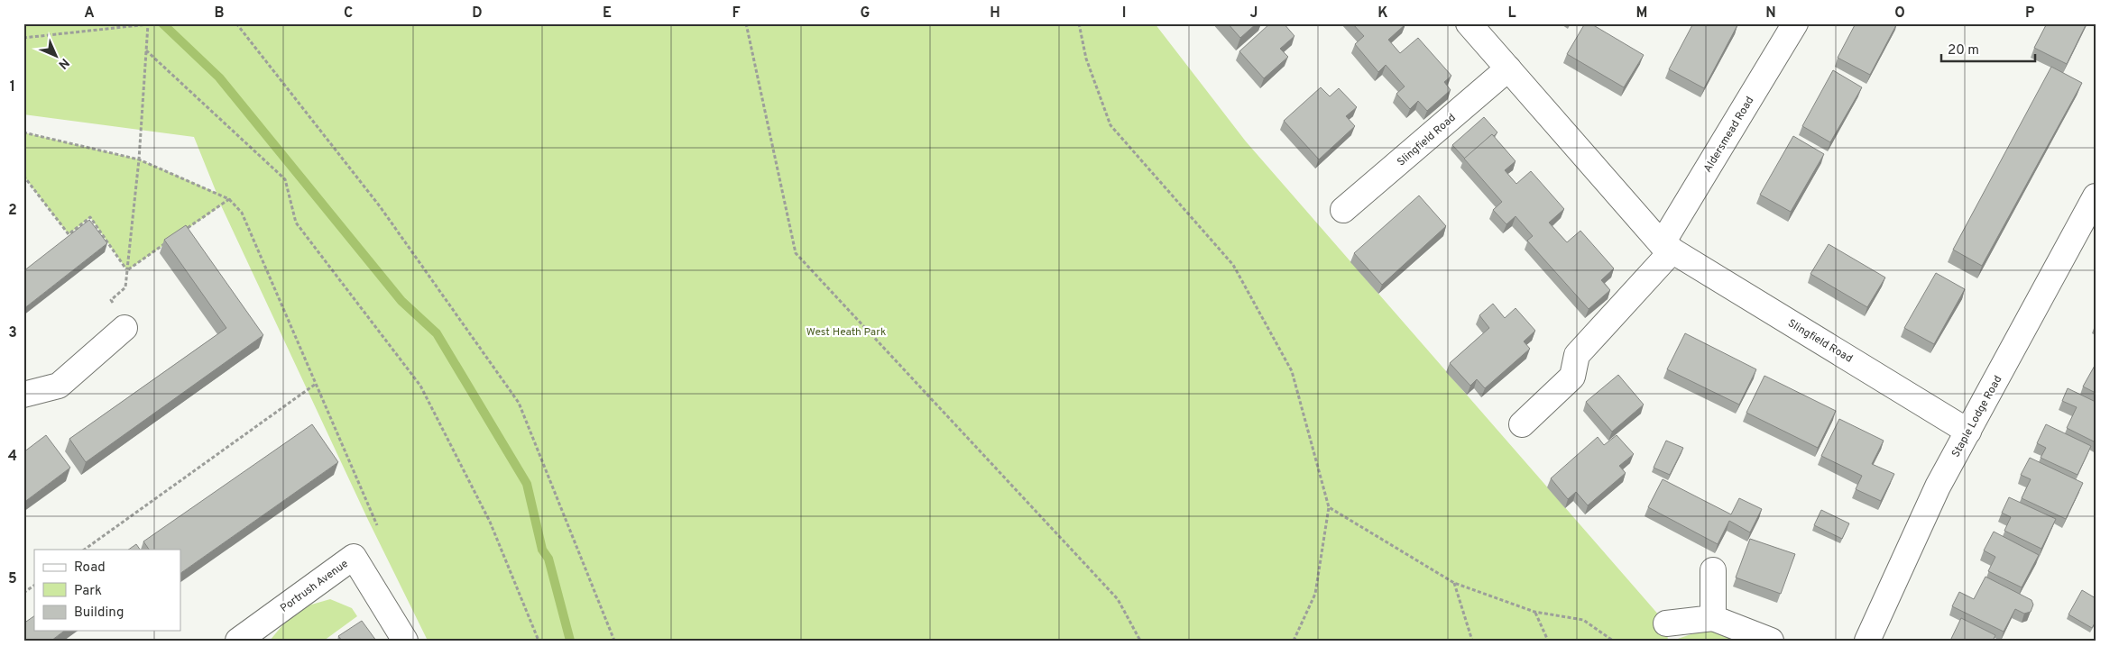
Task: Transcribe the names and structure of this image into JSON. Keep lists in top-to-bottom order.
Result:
{
  "streets": {
    "street": [
      "Aldersmead Road",
      "Slingfield Road",
      "Staple Lodge Road",
      "Portrush Avenue"
    ]
  },
  "crossings": [
    ["Aldersmead Road", "Slingfield Road"],
    ["Slingfield Road", "Staple Lodge Road"]
  ],
  "parks": ["West Heath Park"],
  "legend": ["Road", "Park", "Building"],
  "scale_bar": "20 m",
  "north": "bottom right",
  "grid": {
    "columns": [
      "A",
      "B",
      "C",
      "D",
      "E",
      "F",
      "G",
      "H",
      "I",
      "J",
      "K",
      "L",
      "M",
      "N",
      "O",
      "P"
    ],
    "rows": [
      "1",
      "2",
      "3",
      "4",
      "5"
    ]
  }
}
